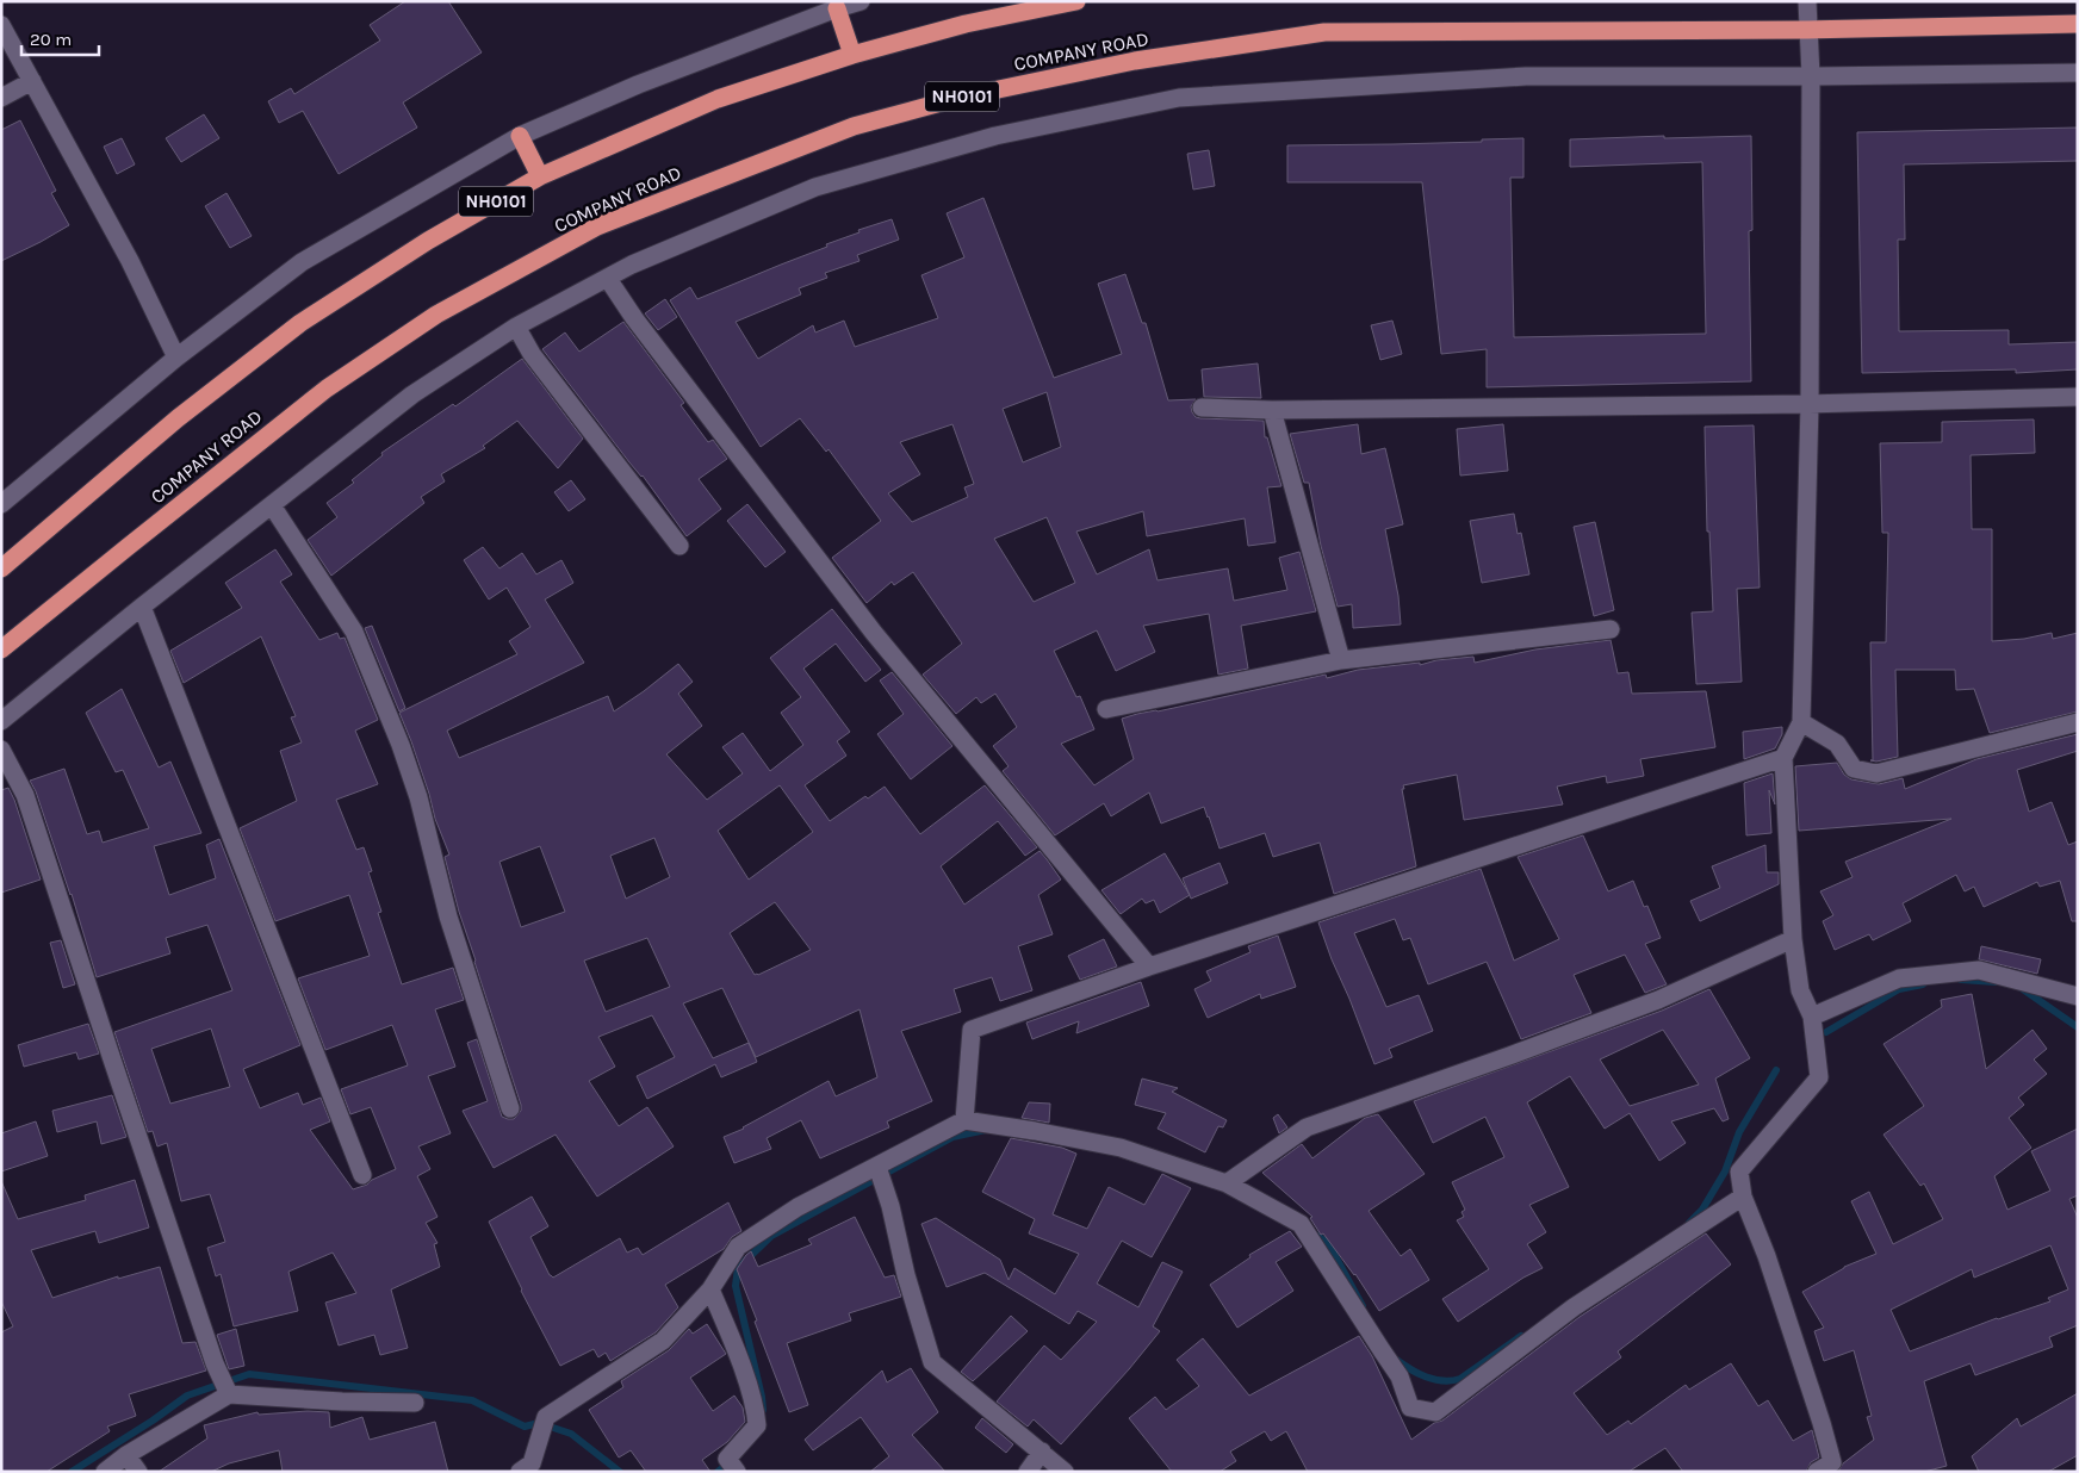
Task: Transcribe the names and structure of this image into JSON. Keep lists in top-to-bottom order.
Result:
{
  "streets": {
    "highway": ["COMPANY ROAD", "NH0101"]
  },
  "scale_bar": "20 m"
}
